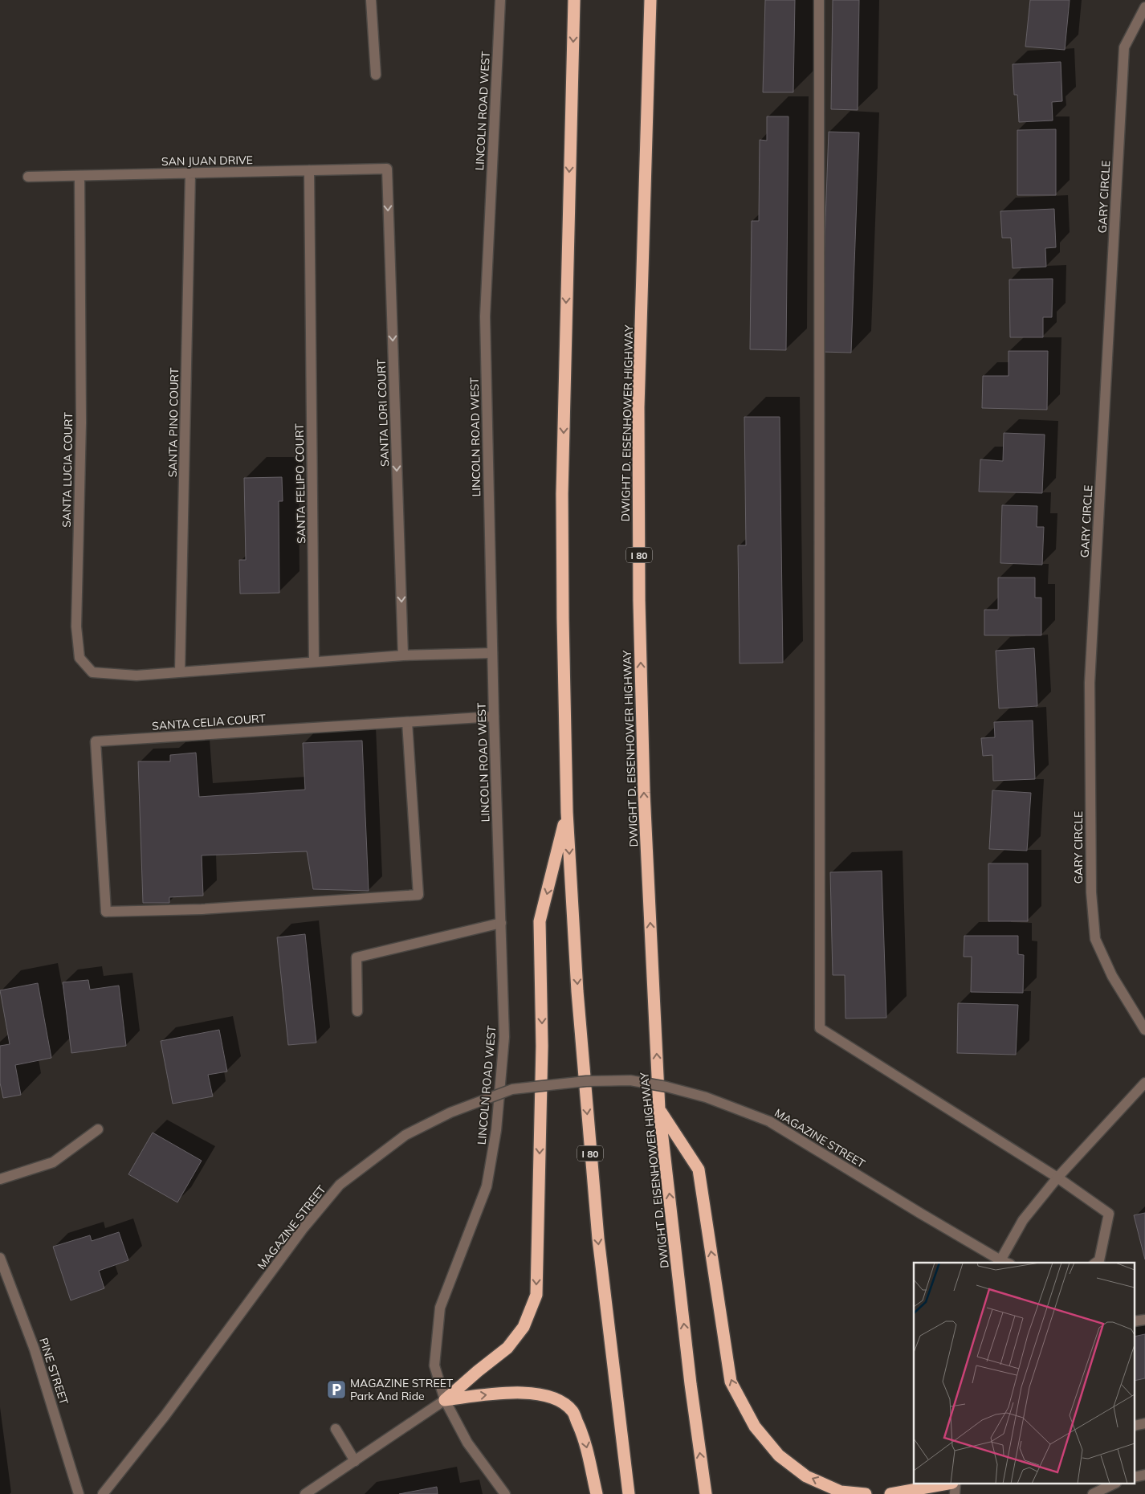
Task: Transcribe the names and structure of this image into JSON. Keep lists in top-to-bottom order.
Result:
{
  "streets": {
    "highway": ["DWIGHT D. EISENHOWER HIGHWAY", "I 80"],
    "street": [
      "LINCOLN ROAD WEST",
      "SAN JUAN DRIVE",
      "GARY CIRCLE",
      "SANTA LORI COURT",
      "SANTA PINO COURT",
      "SANTA LUCIA COURT",
      "SANTA FELIPO COURT",
      "SANTA CELIA COURT",
      "MAGAZINE STREET",
      "PINE STREET"
    ]
  },
  "crossings": [
    ["LINCOLN ROAD WEST", "SANTA CELIA COURT"],
    ["SAN JUAN DRIVE", "SANTA LORI COURT"],
    ["SAN JUAN DRIVE", "SANTA PINO COURT"],
    ["SAN JUAN DRIVE", "SANTA LUCIA COURT"],
    ["SAN JUAN DRIVE", "SANTA FELIPO COURT"],
    ["SANTA PINO COURT", "SANTA LUCIA COURT"]
  ],
  "one_way": ["SANTA LORI COURT"],
  "places": {
    "parking": ["MAGAZINE STREET Park And Ride"]
  }
}
